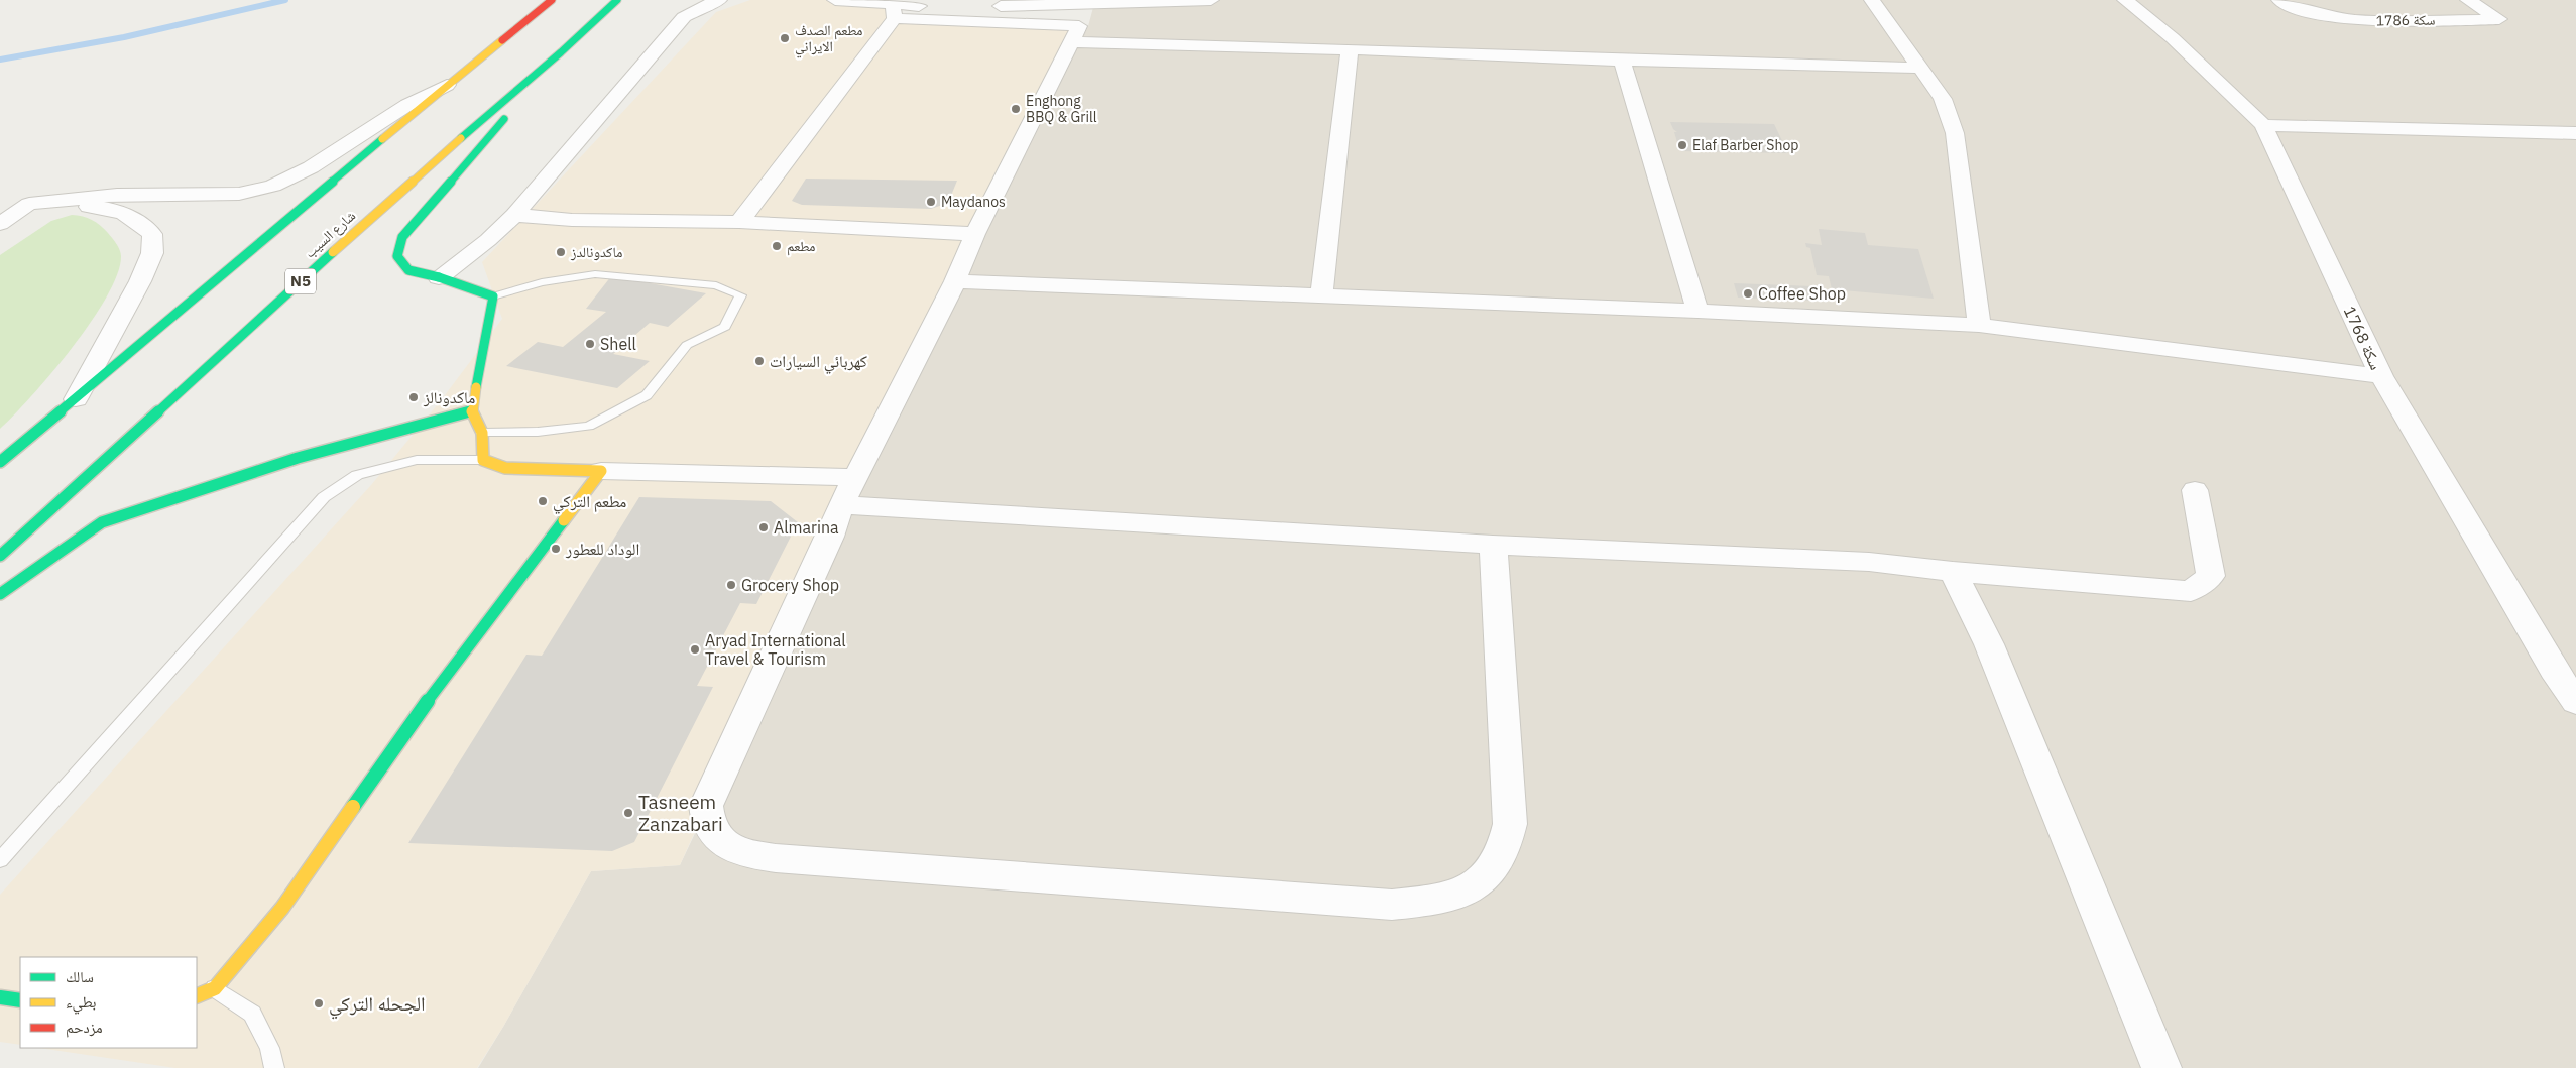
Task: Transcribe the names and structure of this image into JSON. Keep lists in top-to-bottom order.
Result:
{
  "streets": {
    "main road": ["شارع السيب", "N5"],
    "street": ["سكة 1786", "سكة 1768"]
  },
  "crossings": [
    ["شارع السيب", "N5"]
  ],
  "places": [
    "مطعم الصدف الايراني",
    "Enghong BBQ & Grill",
    "Elaf Barber Shop",
    "Maydanos",
    "مطعم",
    "ماكدونالدز",
    "Coffee Shop",
    "Shell",
    "كهربائي السيارات",
    "ماكدونالز",
    "مطعم التركي",
    "Almarina",
    "الوداد للعطور",
    "Grocery Shop",
    "Aryad International Travel & Tourism",
    "Tasneem Zanzabari",
    "الجحله التركي"
  ],
  "legend": ["سالك", "بطيء", "مزدحم"]
}
